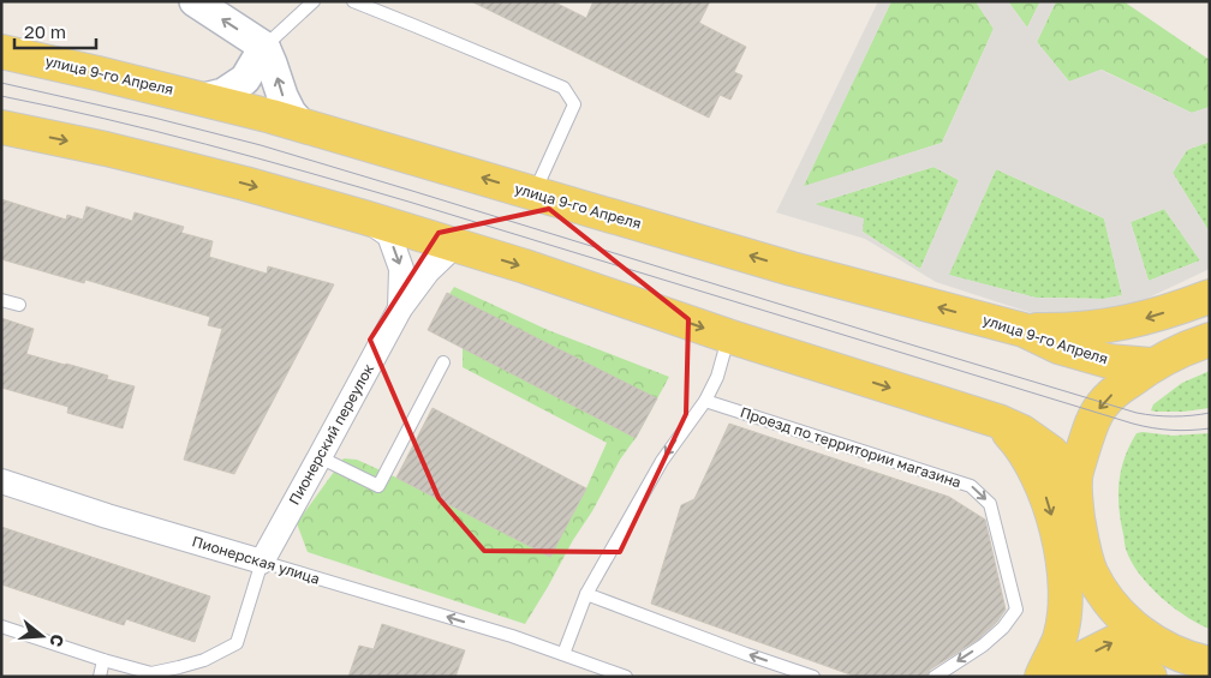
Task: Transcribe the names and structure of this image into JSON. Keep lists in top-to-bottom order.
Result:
{
  "streets": {
    "main road": ["улица 9-го Апреля"],
    "street": ["Пионерский переулок", "Пионерская улица"],
    "lane": ["Проезд по территории магазина"]
  },
  "crossings": [
    ["Пионерский переулок", "Пионерская улица"]
  ],
  "one_way": ["Пионерская улица"],
  "scale_bar": "20 m",
  "north": "right"
}
